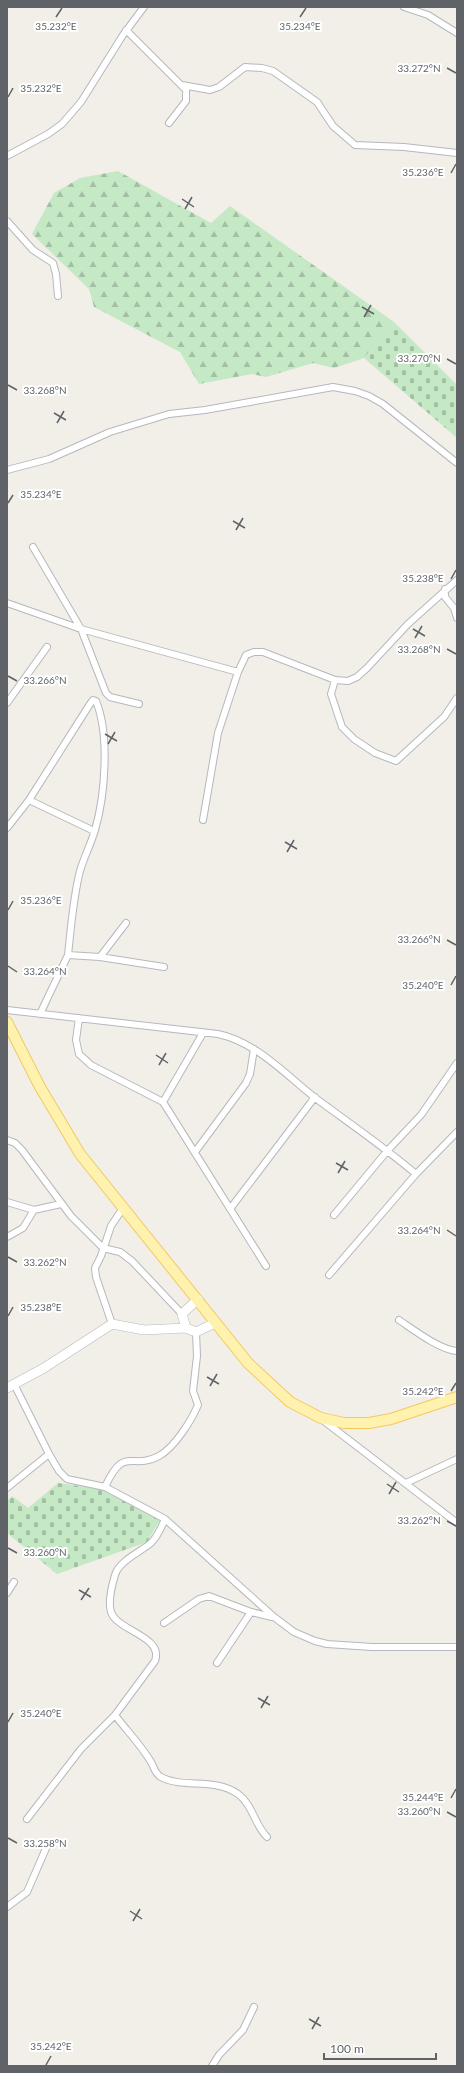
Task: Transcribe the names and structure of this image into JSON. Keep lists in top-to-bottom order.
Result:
{
  "scale_bar": "100 m",
  "coordinates": [
    "35.234°E",
    "35.232°E",
    "33.272°N",
    "35.236°E",
    "33.270°N",
    "33.268°N",
    "35.238°E",
    "33.266°N",
    "33.264°N",
    "35.240°E",
    "33.262°N",
    "35.242°E",
    "33.260°N",
    "35.244°E",
    "33.258°N"
  ]
}
